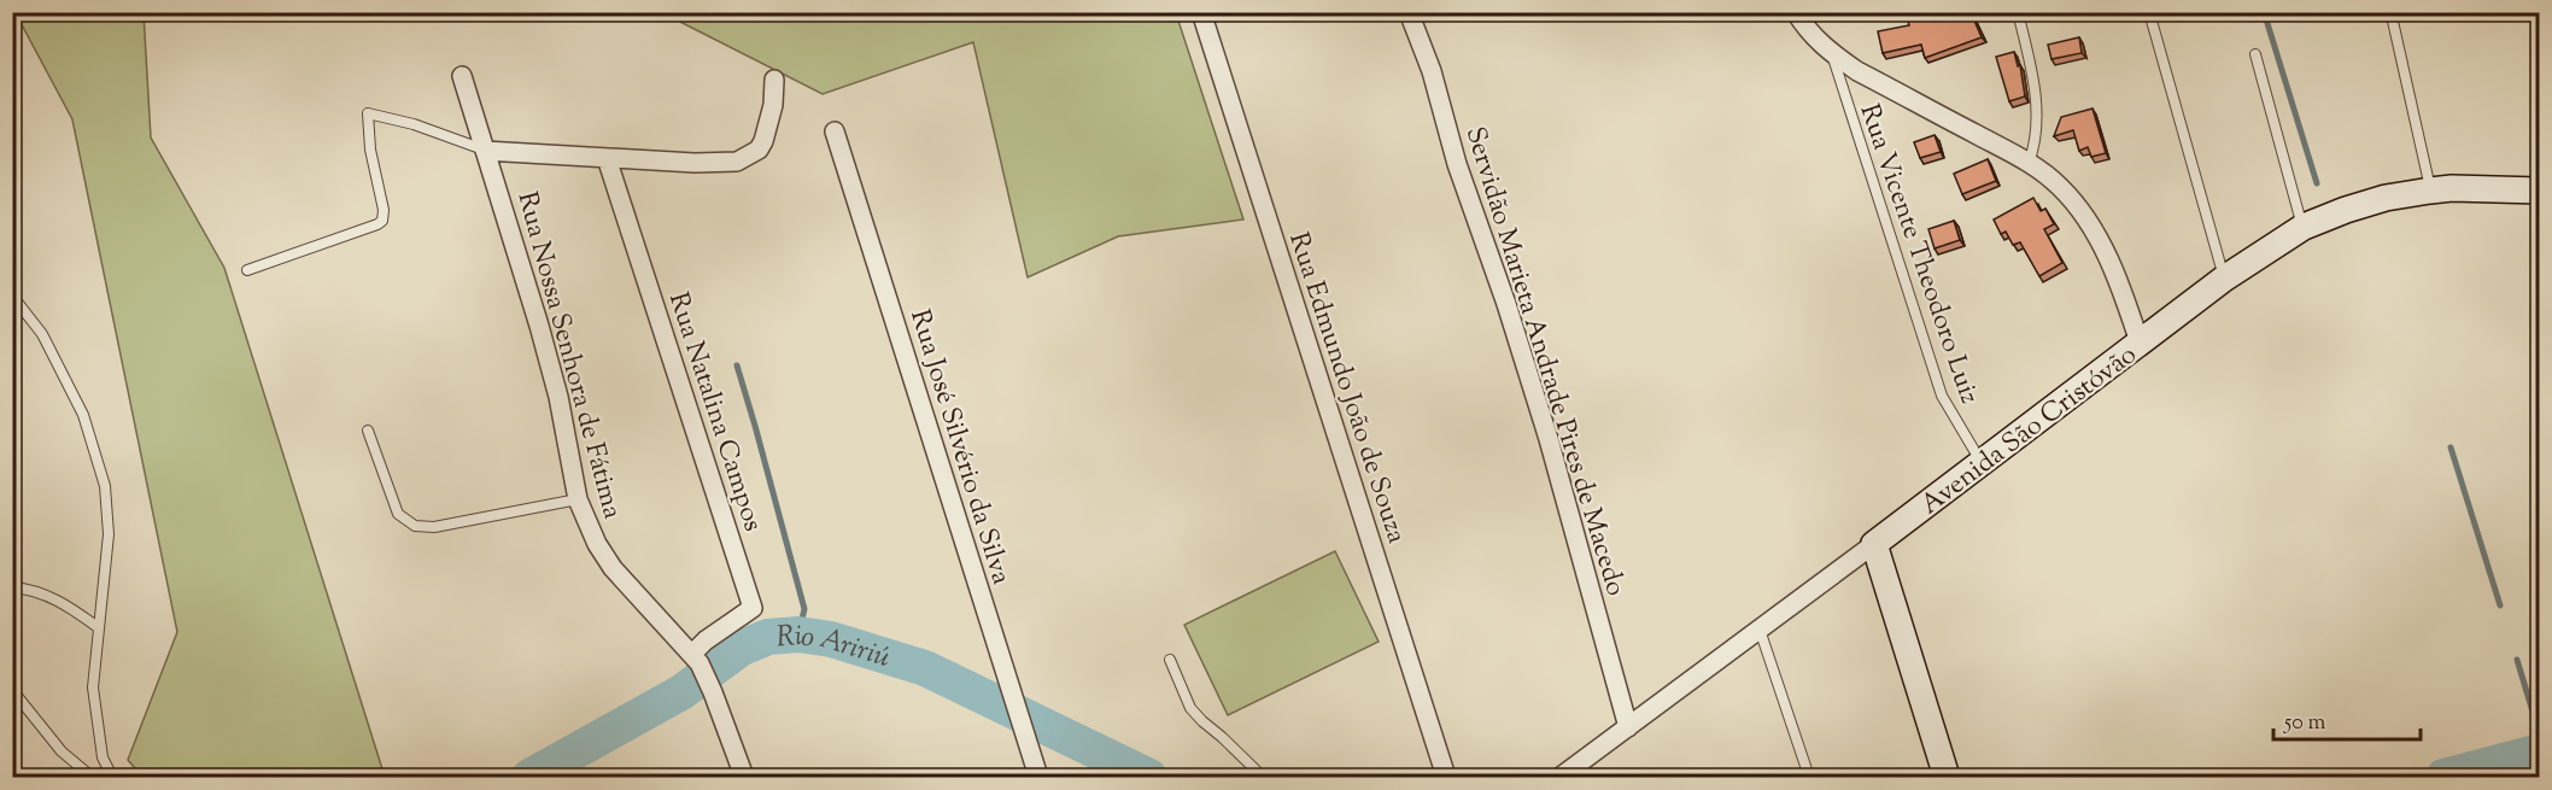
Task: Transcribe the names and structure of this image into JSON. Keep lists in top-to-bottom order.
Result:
{
  "streets": {
    "main road": ["Avenida São Cristóvão"],
    "street": [
      "Rua Nossa Senhora de Fátima",
      "Servidão Marieta Andrade Pires de Macedo",
      "Rua Edmundo João de Souza",
      "Rua Natalina Campos",
      "Rua José Silvério da Silva"
    ],
    "lane": ["Rua Vicente Theodoro Luiz"]
  },
  "crossings": [
    ["Rua Vicente Theodoro Luiz", "Avenida São Cristóvão"],
    ["Rua Nossa Senhora de Fátima", "Rua Natalina Campos"],
    ["Servidão Marieta Andrade Pires de Macedo", "Avenida São Cristóvão"]
  ],
  "water": ["Rio Aririú"],
  "scale_bar": "50 m"
}
